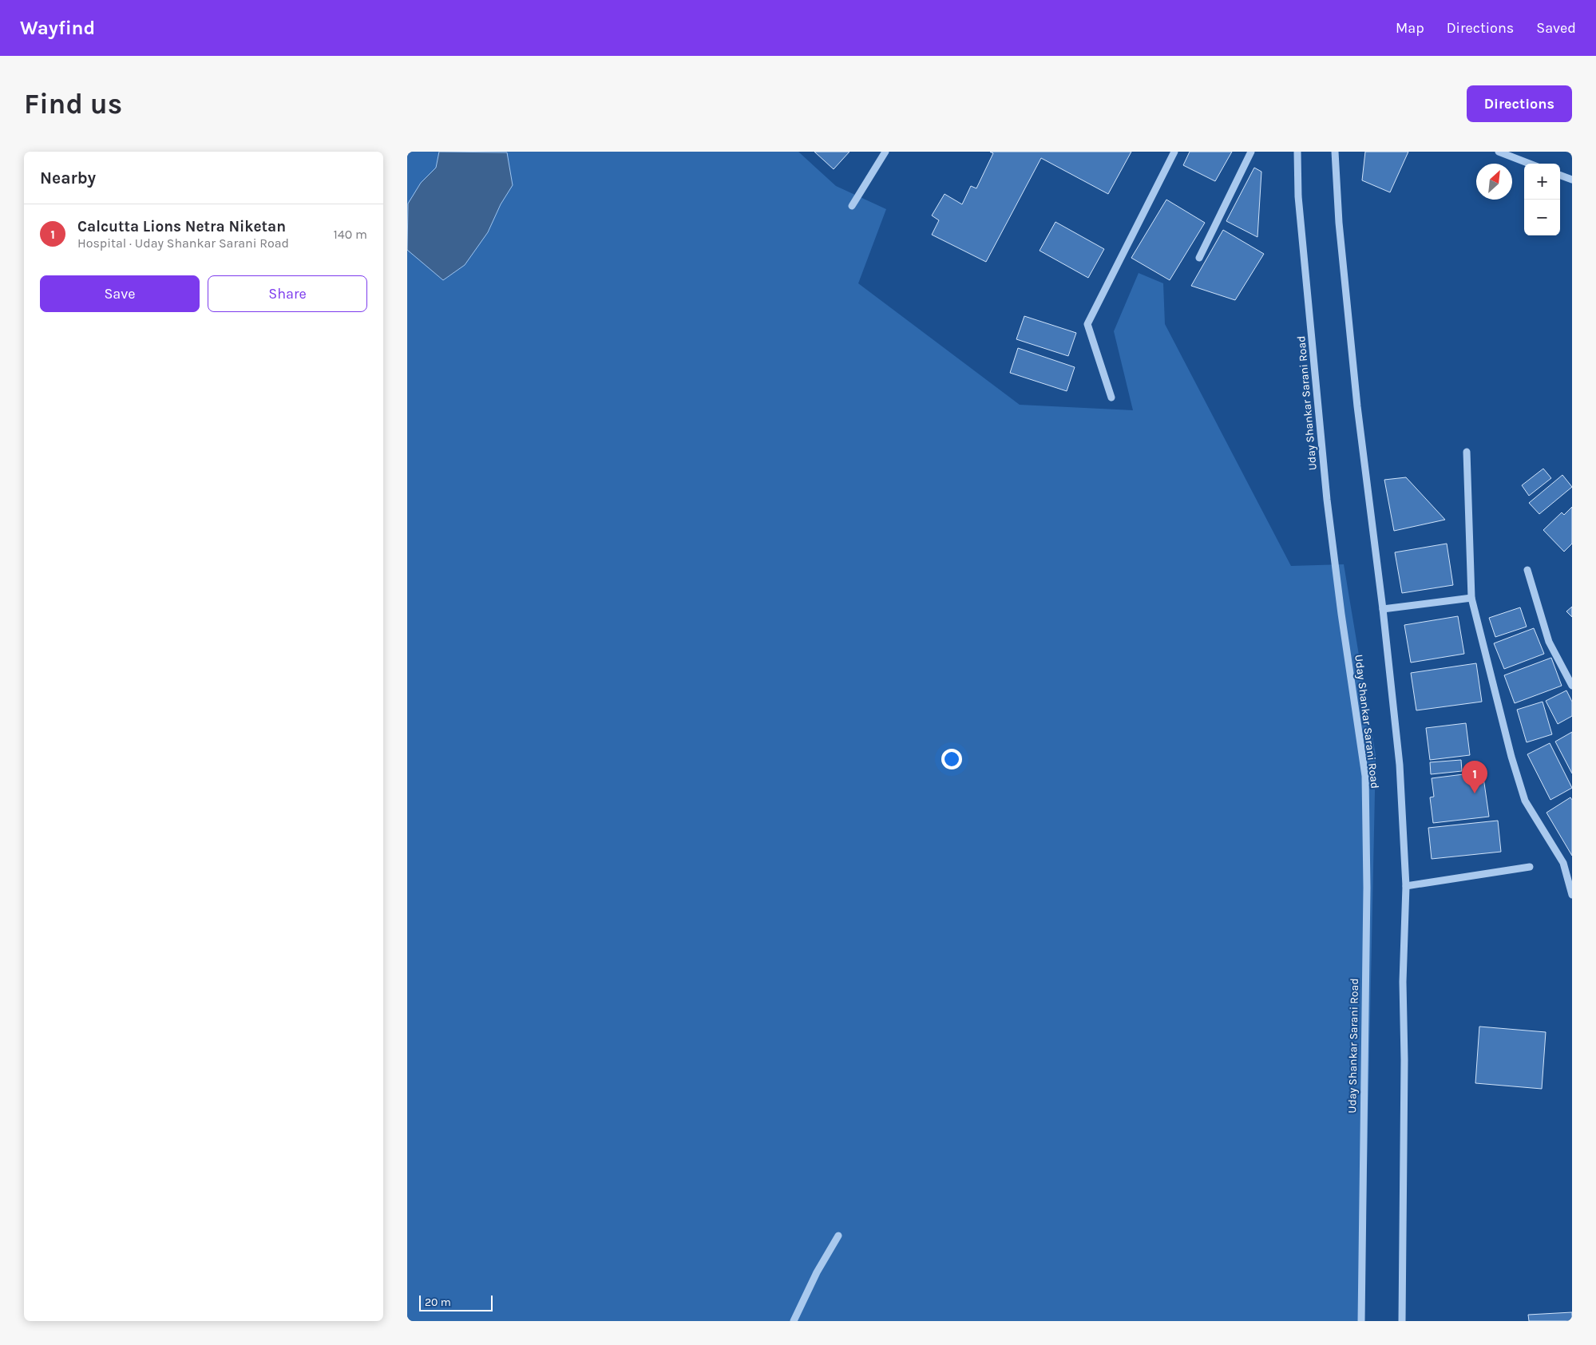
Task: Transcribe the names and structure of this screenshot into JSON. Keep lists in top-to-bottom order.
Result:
{
  "streets": {
    "street": ["Uday Shankar Sarani Road"]
  },
  "scale_bar": "20 m",
  "north": "top right",
  "page": {
    "header": "Wayfind",
    "nav": ["Map", "Directions", "Saved"],
    "buttons": [
      "Directions",
      ["Save", "Share"]
    ],
    "title": "Find us",
    "heading": "Nearby",
    "map_buttons": ["+", "−"],
    "list": [
      {
        "mark": "1",
        "name": "Calcutta Lions Netra Niketan",
        "note": "Hospital · Uday Shankar Sarani Road",
        "value": "140 m"
      }
    ],
    "pins": "1",
    "scale": "20 m"
  }
}
